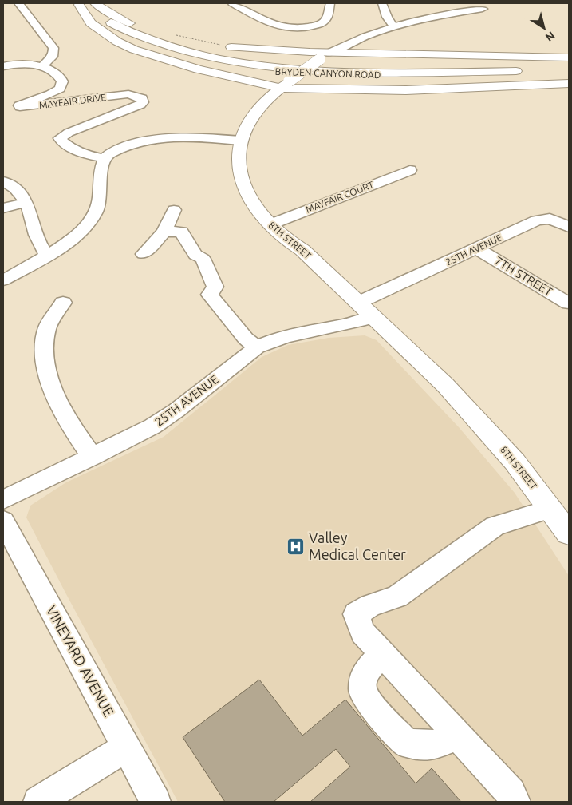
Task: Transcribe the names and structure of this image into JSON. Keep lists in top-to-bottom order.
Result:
{
  "streets": {
    "main road": ["BRYDEN CANYON ROAD", "8TH STREET"],
    "street": [
      "MAYFAIR DRIVE",
      "MAYFAIR COURT",
      "25TH AVENUE",
      "7TH STREET",
      "VINEYARD AVENUE"
    ]
  },
  "crossings": [
    ["MAYFAIR COURT", "8TH STREET"],
    ["8TH STREET", "25TH AVENUE"],
    ["25TH AVENUE", "7TH STREET"]
  ],
  "places": {
    "hospital": ["Valley Medical Center"]
  },
  "north": "bottom right"
}
